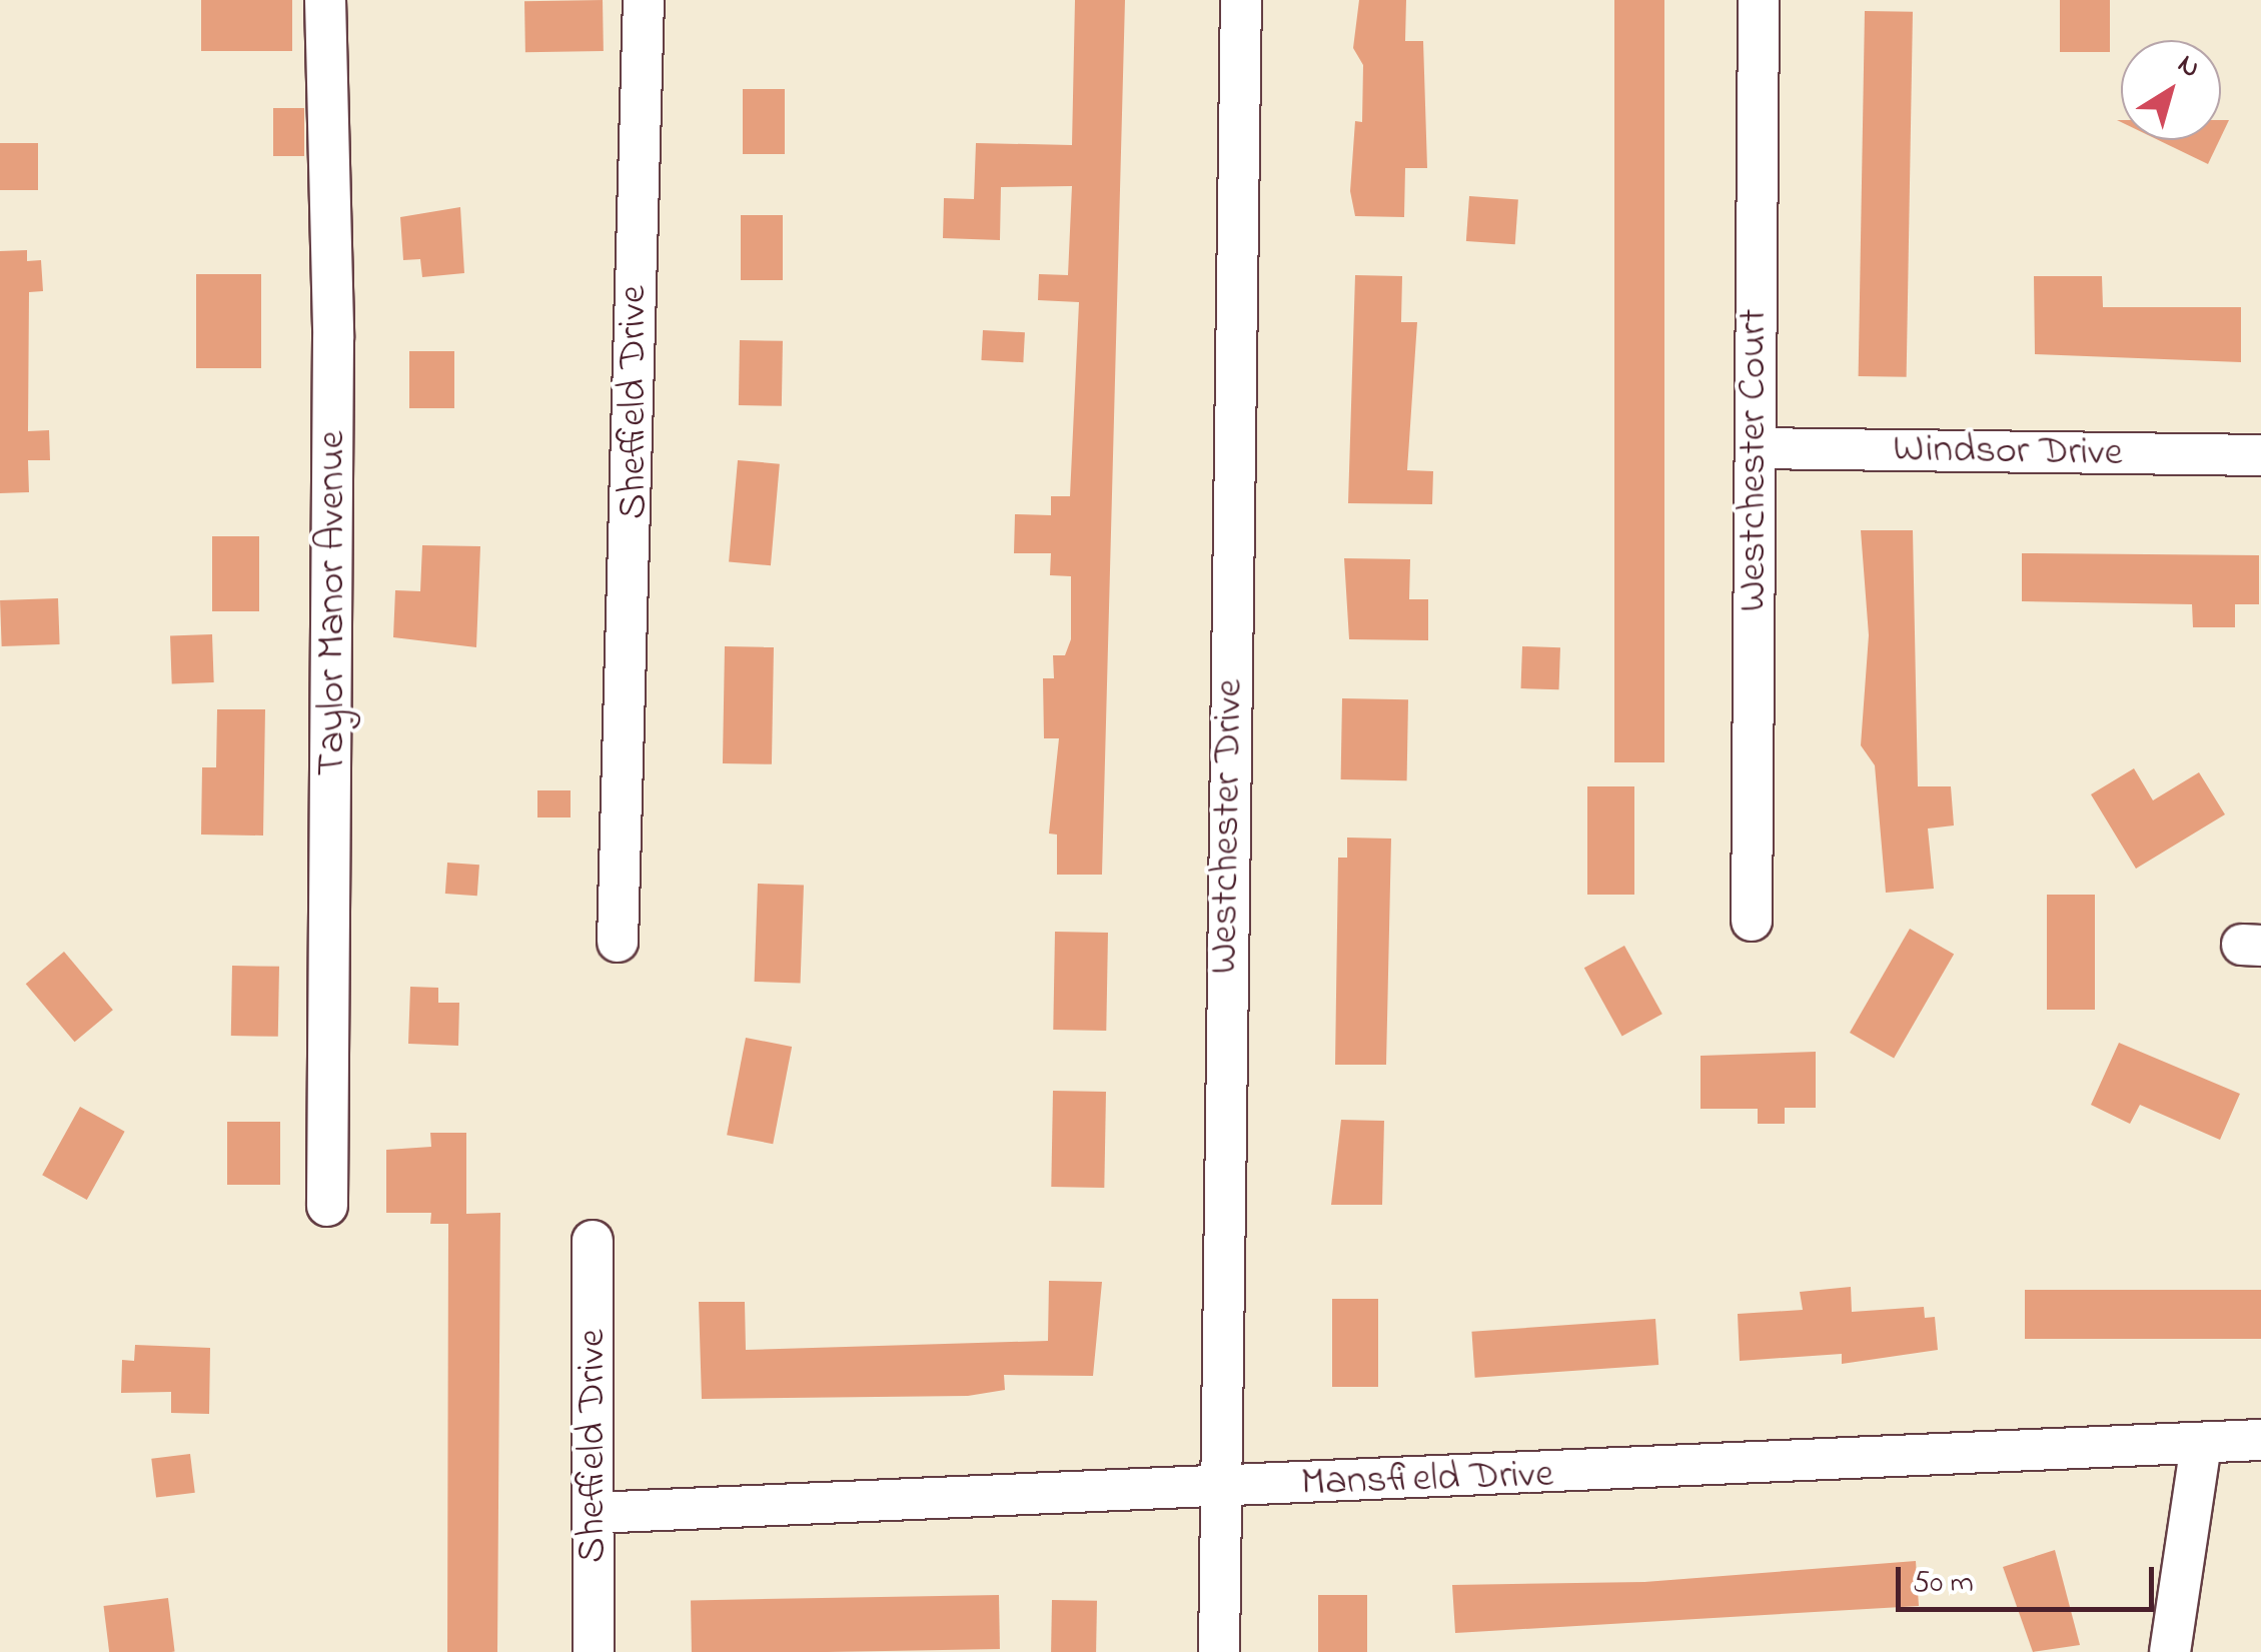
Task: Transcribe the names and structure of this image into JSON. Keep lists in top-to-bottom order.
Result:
{
  "streets": {
    "street": [
      "Sheffield Drive",
      "Windsor Drive",
      "Westchester Court",
      "Taylor Manor Avenue",
      "Westchester Drive",
      "Mansfield Drive"
    ]
  },
  "crossings": [
    ["Sheffield Drive", "Mansfield Drive"],
    ["Windsor Drive", "Westchester Court"],
    ["Westchester Drive", "Mansfield Drive"]
  ],
  "scale_bar": "50 m",
  "north": "top right"
}
